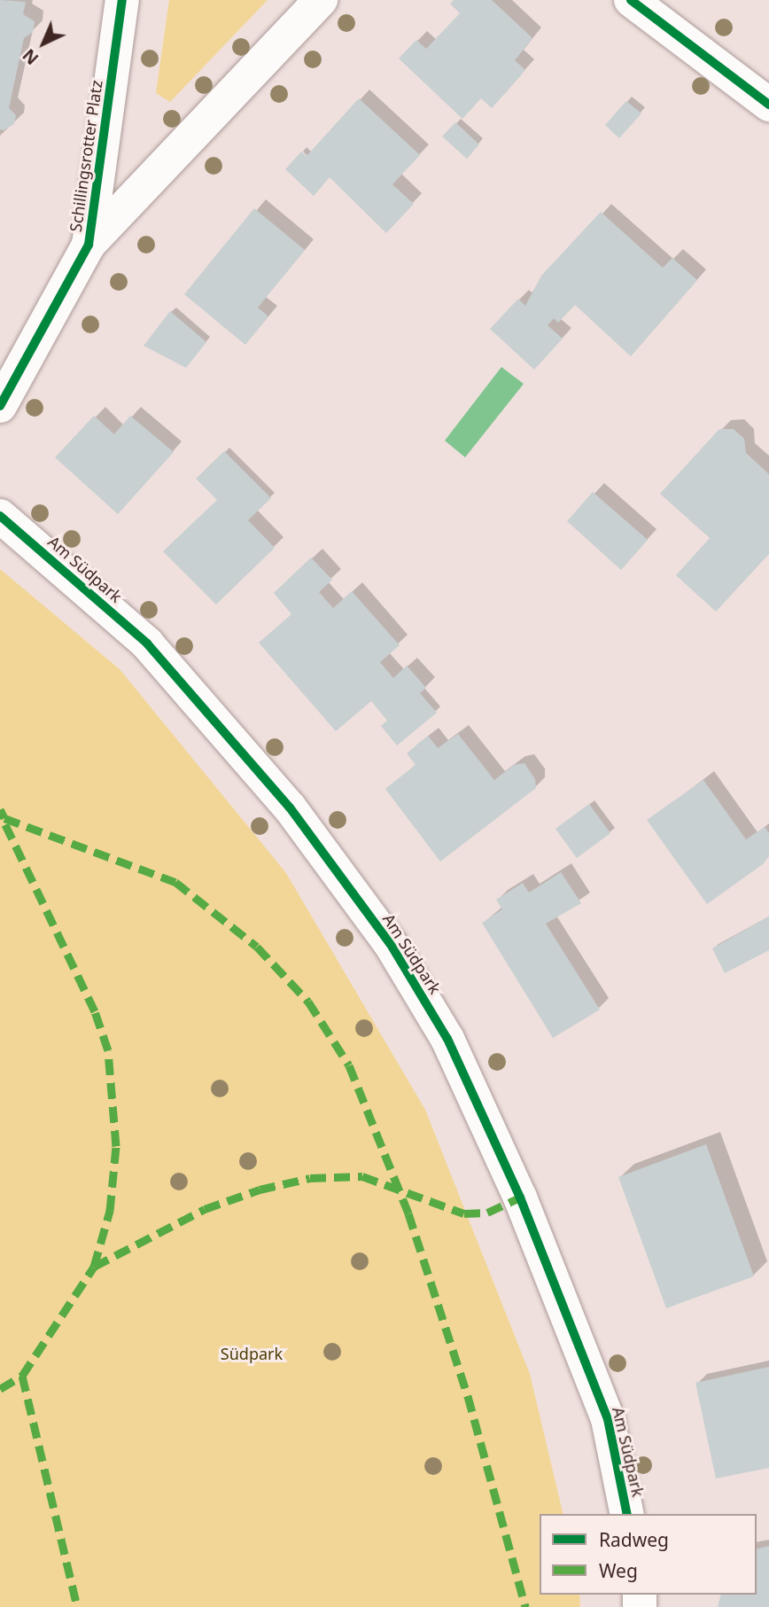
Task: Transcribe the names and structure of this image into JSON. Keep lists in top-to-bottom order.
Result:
{
  "streets": {
    "street": ["Schillingsrotter Platz", "Am Südpark"]
  },
  "parks": ["Südpark"],
  "legend": ["Radweg", "Weg"],
  "north": "bottom left"
}
